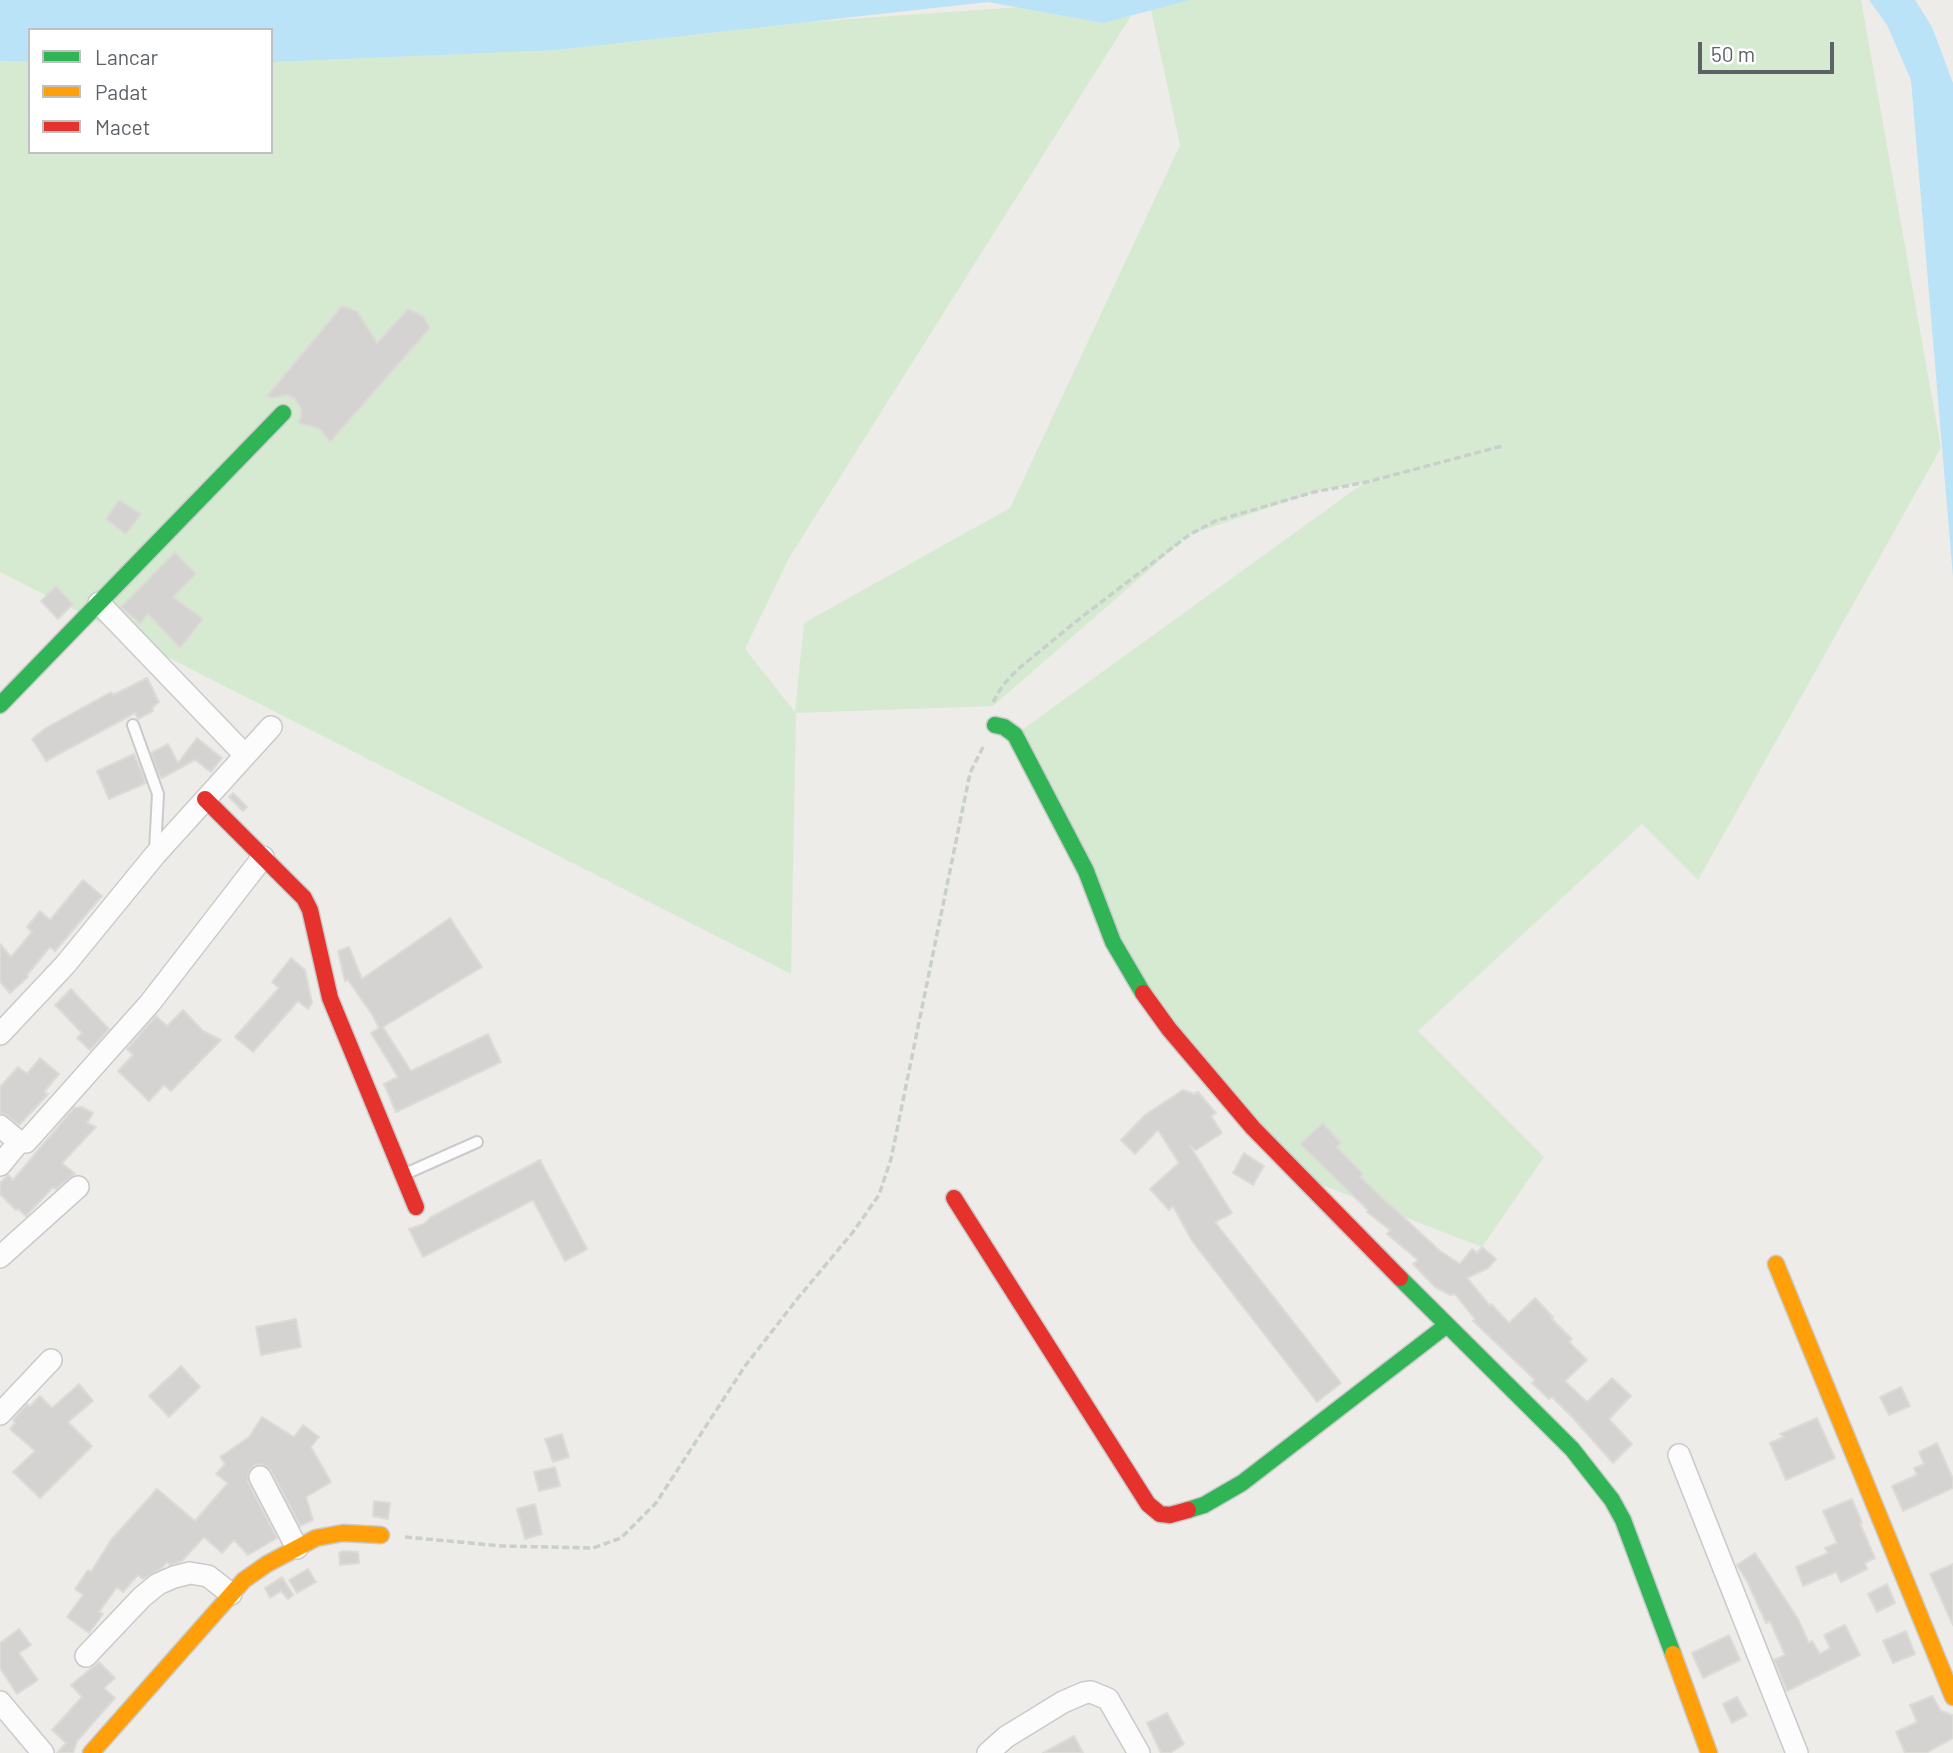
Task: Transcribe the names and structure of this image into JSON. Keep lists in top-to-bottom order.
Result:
{
  "legend": ["Lancar", "Padat", "Macet"],
  "scale_bar": "50 m"
}
